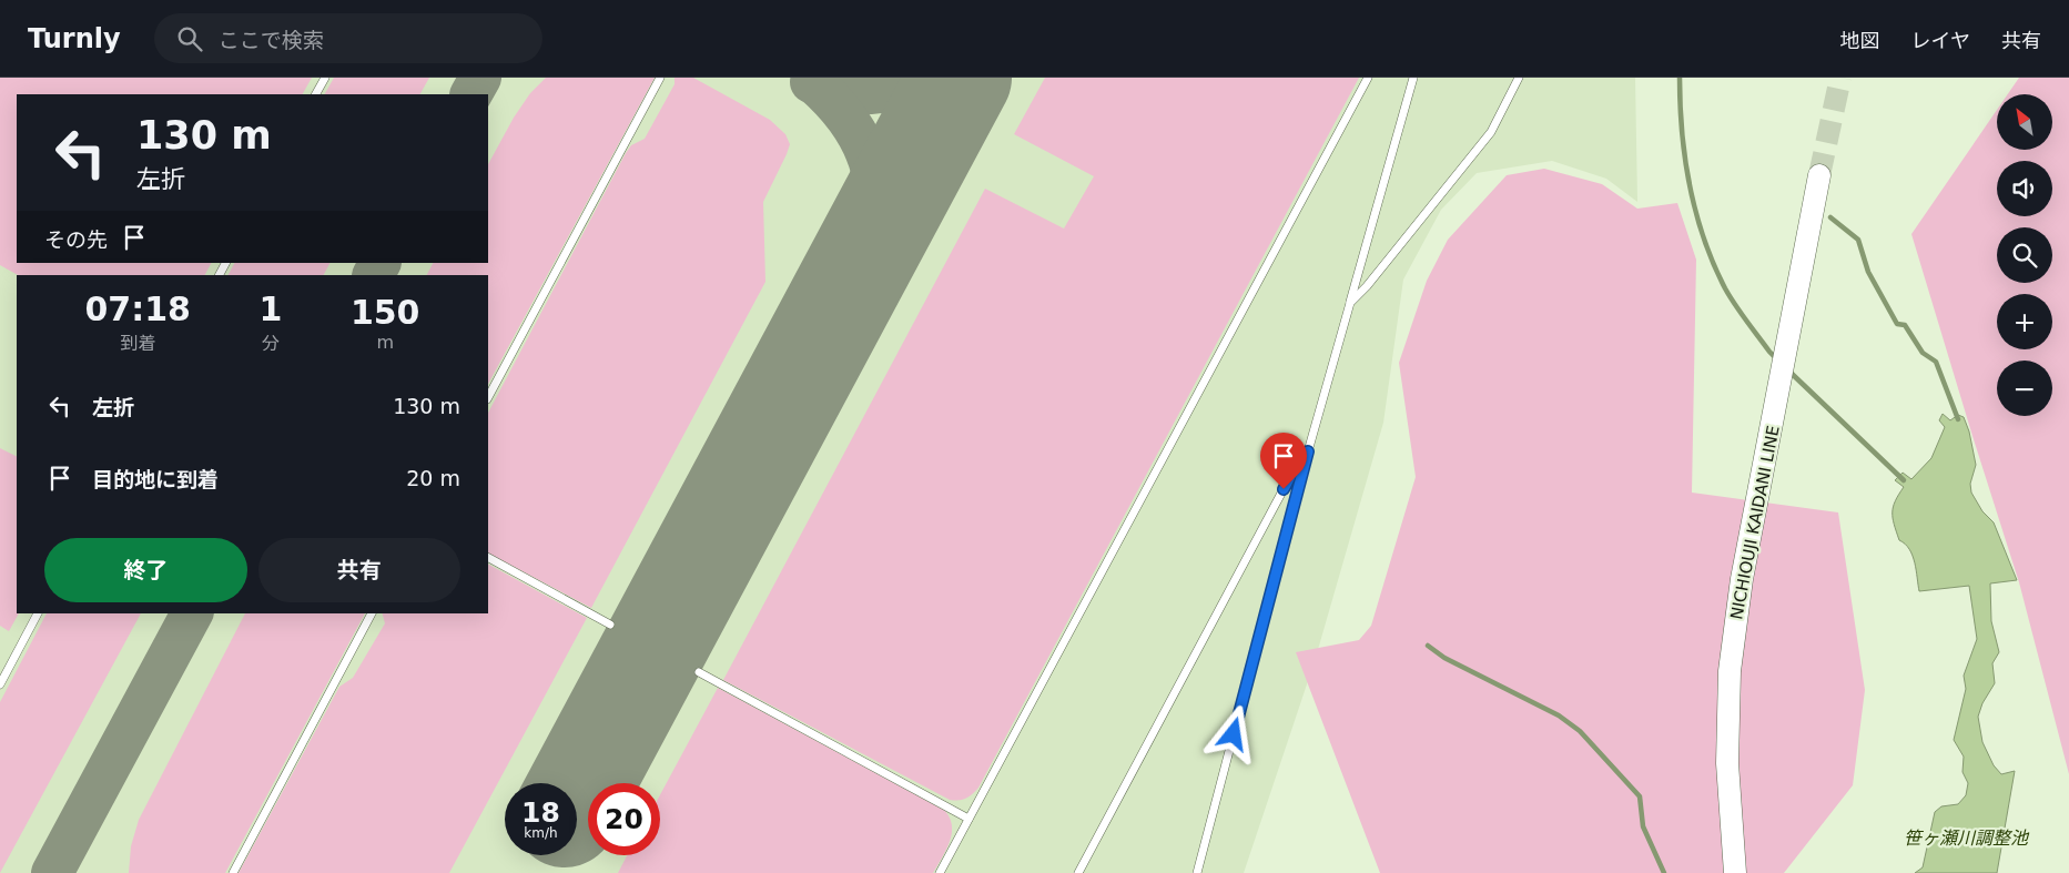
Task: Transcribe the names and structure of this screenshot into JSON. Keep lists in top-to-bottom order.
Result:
{
  "streets": {
    "main road": ["NICHIOUJI KAIDANI LINE"]
  },
  "water": ["笹ヶ瀬川調整池"],
  "north": "top left",
  "page": {
    "header": "Turnly",
    "search": "ここで検索",
    "nav": ["地図", "レイヤ", "共有"],
    "map_buttons": ["+", "−"],
    "turn": ["130 m", "左折"],
    "then": "その先",
    "eta": [
      "07:18",
      "到着",
      "1",
      "分",
      "150",
      "m"
    ],
    "list": [
      {
        "name": "左折",
        "value": "130 m"
      },
      {
        "name": "目的地に到着",
        "value": "20 m"
      }
    ],
    "buttons": ["終了", "共有"],
    "speed": "18 km/h",
    "limit": "20"
  }
}
